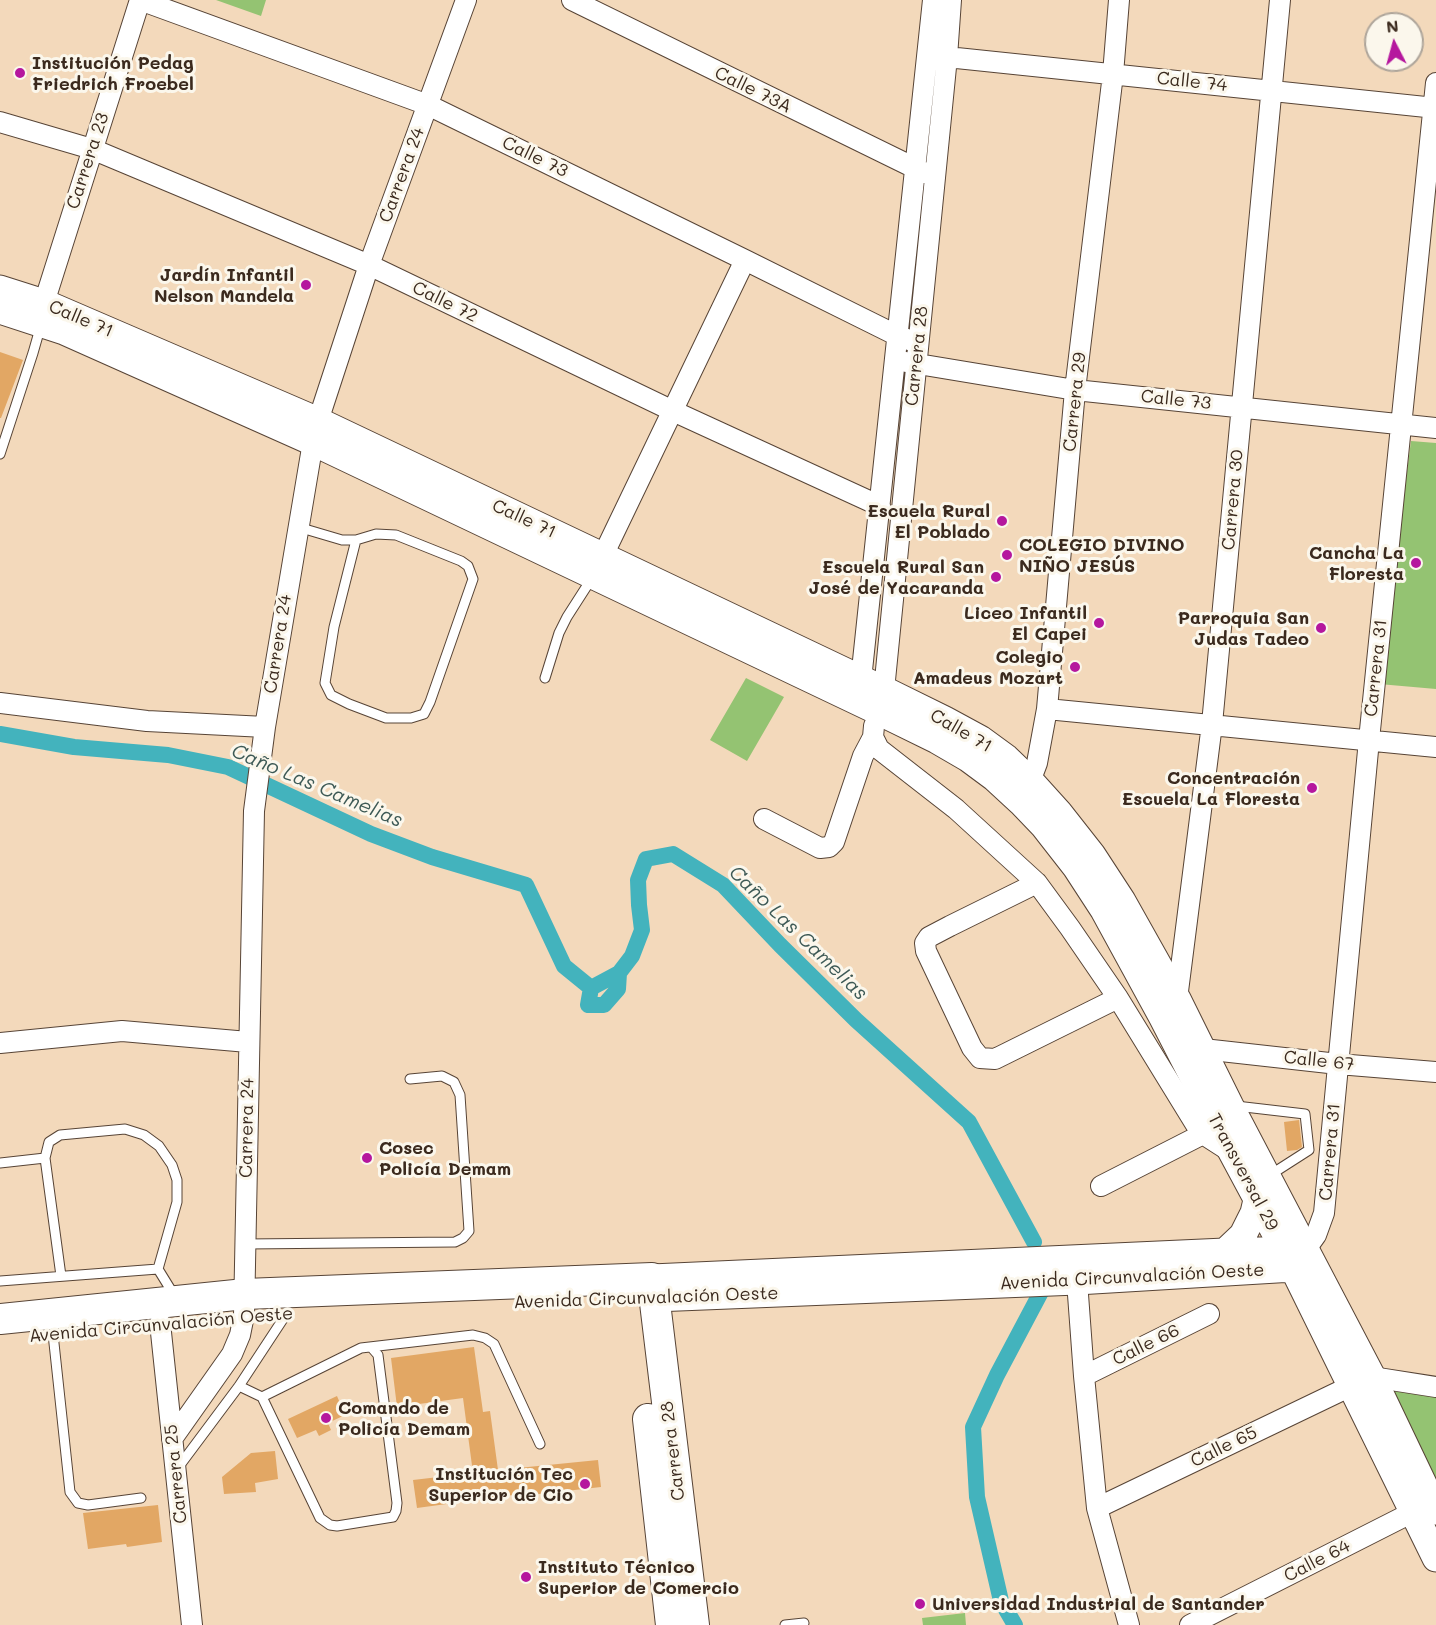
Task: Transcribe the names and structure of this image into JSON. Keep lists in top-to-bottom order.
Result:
{
  "streets": {
    "main road": [
      "Calle 71",
      "Carrera 28",
      "Transversal 29",
      "Avenida Circunvalación Oeste"
    ],
    "street": [
      "Calle 74",
      "Calle 73A",
      "Calle 73",
      "Carrera 23",
      "Carrera 24",
      "Calle 72",
      "Carrera 29",
      "Carrera 30",
      "Carrera 31",
      "Calle 67",
      "Calle 66",
      "Calle 65",
      "Carrera 25",
      "Calle 64"
    ]
  },
  "crossings": [
    ["Calle 74", "Carrera 28"],
    ["Calle 74", "Carrera 29"],
    ["Calle 74", "Carrera 30"],
    ["Calle 74", "Carrera 31"],
    ["Calle 73A", "Carrera 28"],
    ["Calle 73", "Carrera 23"],
    ["Calle 73", "Carrera 24"],
    ["Calle 73", "Carrera 28"],
    ["Calle 73", "Carrera 29"],
    ["Calle 73", "Carrera 30"],
    ["Calle 73", "Carrera 31"],
    ["Carrera 23", "Calle 72"],
    ["Carrera 23", "Calle 71"],
    ["Carrera 24", "Calle 72"],
    ["Carrera 24", "Calle 71"],
    ["Carrera 24", "Avenida Circunvalación Oeste"],
    ["Carrera 24", "Carrera 25"],
    ["Calle 72", "Carrera 28"],
    ["Calle 71", "Carrera 28"],
    ["Calle 71", "Carrera 29"],
    ["Calle 71", "Transversal 29"],
    ["Carrera 28", "Avenida Circunvalación Oeste"],
    ["Carrera 29", "Transversal 29"],
    ["Carrera 30", "Transversal 29"],
    ["Carrera 31", "Calle 67"],
    ["Carrera 31", "Transversal 29"],
    ["Carrera 31", "Avenida Circunvalación Oeste"],
    ["Calle 67", "Transversal 29"],
    ["Transversal 29", "Avenida Circunvalación Oeste"],
    ["Transversal 29", "Calle 65"],
    ["Transversal 29", "Calle 64"],
    ["Avenida Circunvalación Oeste", "Carrera 25"]
  ],
  "water": ["Caño Las Camelias"],
  "places": [
    "Institución Pedag Friedrich Froebel",
    "Jardín Infantil Nelson Mandela",
    "Escuela Rural El Poblado",
    "COLEGIO DIVINO NIÑO JESÚS",
    "Cancha La Floresta",
    "Escuela Rural San José de Yacaranda",
    "Liceo Infantil El Capei",
    "Parroquia San Judas Tadeo",
    "Colegio Amadeus Mozart",
    "Concentración Escuela La Floresta",
    "Cosec Policía Demam",
    "Comando de Policía Demam",
    "Institución Tec Superior de Cio",
    "Instituto Técnico Superior de Comercio",
    "Universidad Industrial de Santander"
  ],
  "north": "top"
}
